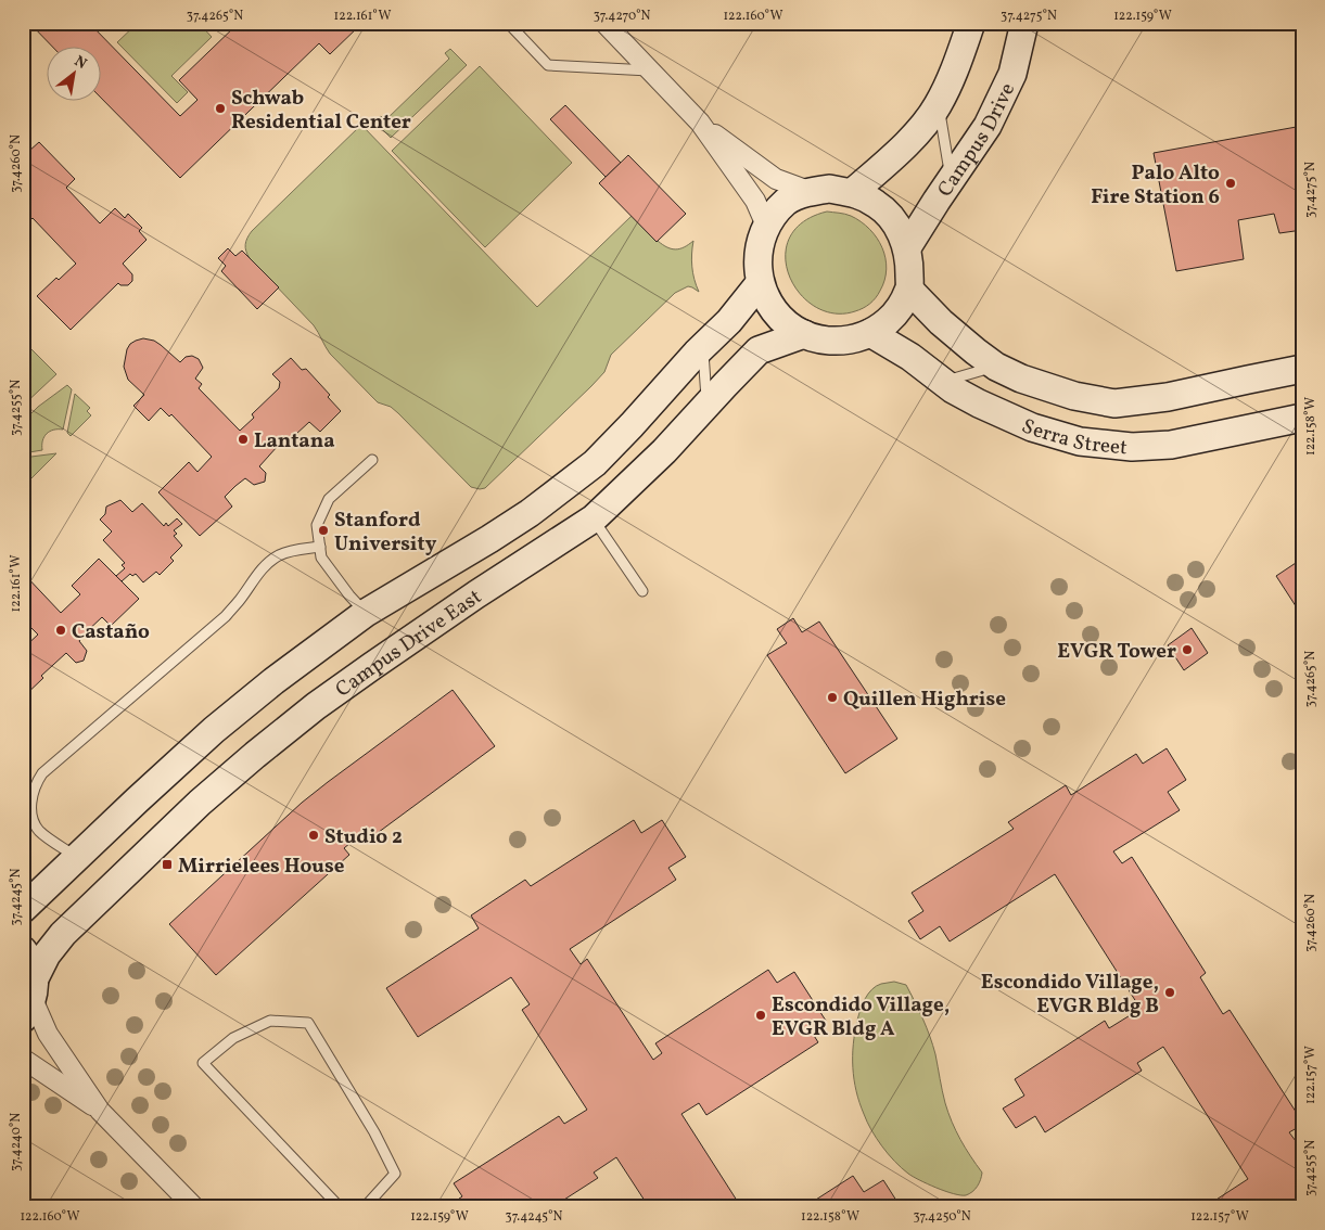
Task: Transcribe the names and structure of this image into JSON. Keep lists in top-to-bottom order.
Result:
{
  "streets": {
    "street": ["Campus Drive", "Serra Street", "Campus Drive East"]
  },
  "crossings": [
    ["Campus Drive", "Serra Street"],
    ["Campus Drive", "Campus Drive East"],
    ["Serra Street", "Campus Drive East"]
  ],
  "places": {
    "other": [
      "Schwab Residential Center",
      "Palo Alto Fire Station 6",
      "Lantana",
      "Stanford University",
      "Castaño",
      "EVGR Tower",
      "Quillen Highrise",
      "Studio 2",
      "Escondido Village, EVGR Bldg B",
      "Escondido Village, EVGR Bldg A"
    ],
    "transit": ["Mirrielees House"]
  },
  "north": "top right",
  "coordinates": [
    "37.4265°N",
    "122.161°W",
    "37.4270°N",
    "122.160°W",
    "37.4275°N",
    "122.159°W",
    "37.4260°N",
    "37.4255°N",
    "122.158°W",
    "37.4245°N",
    "122.157°W",
    "37.4240°N",
    "37.4250°N"
  ]
}
